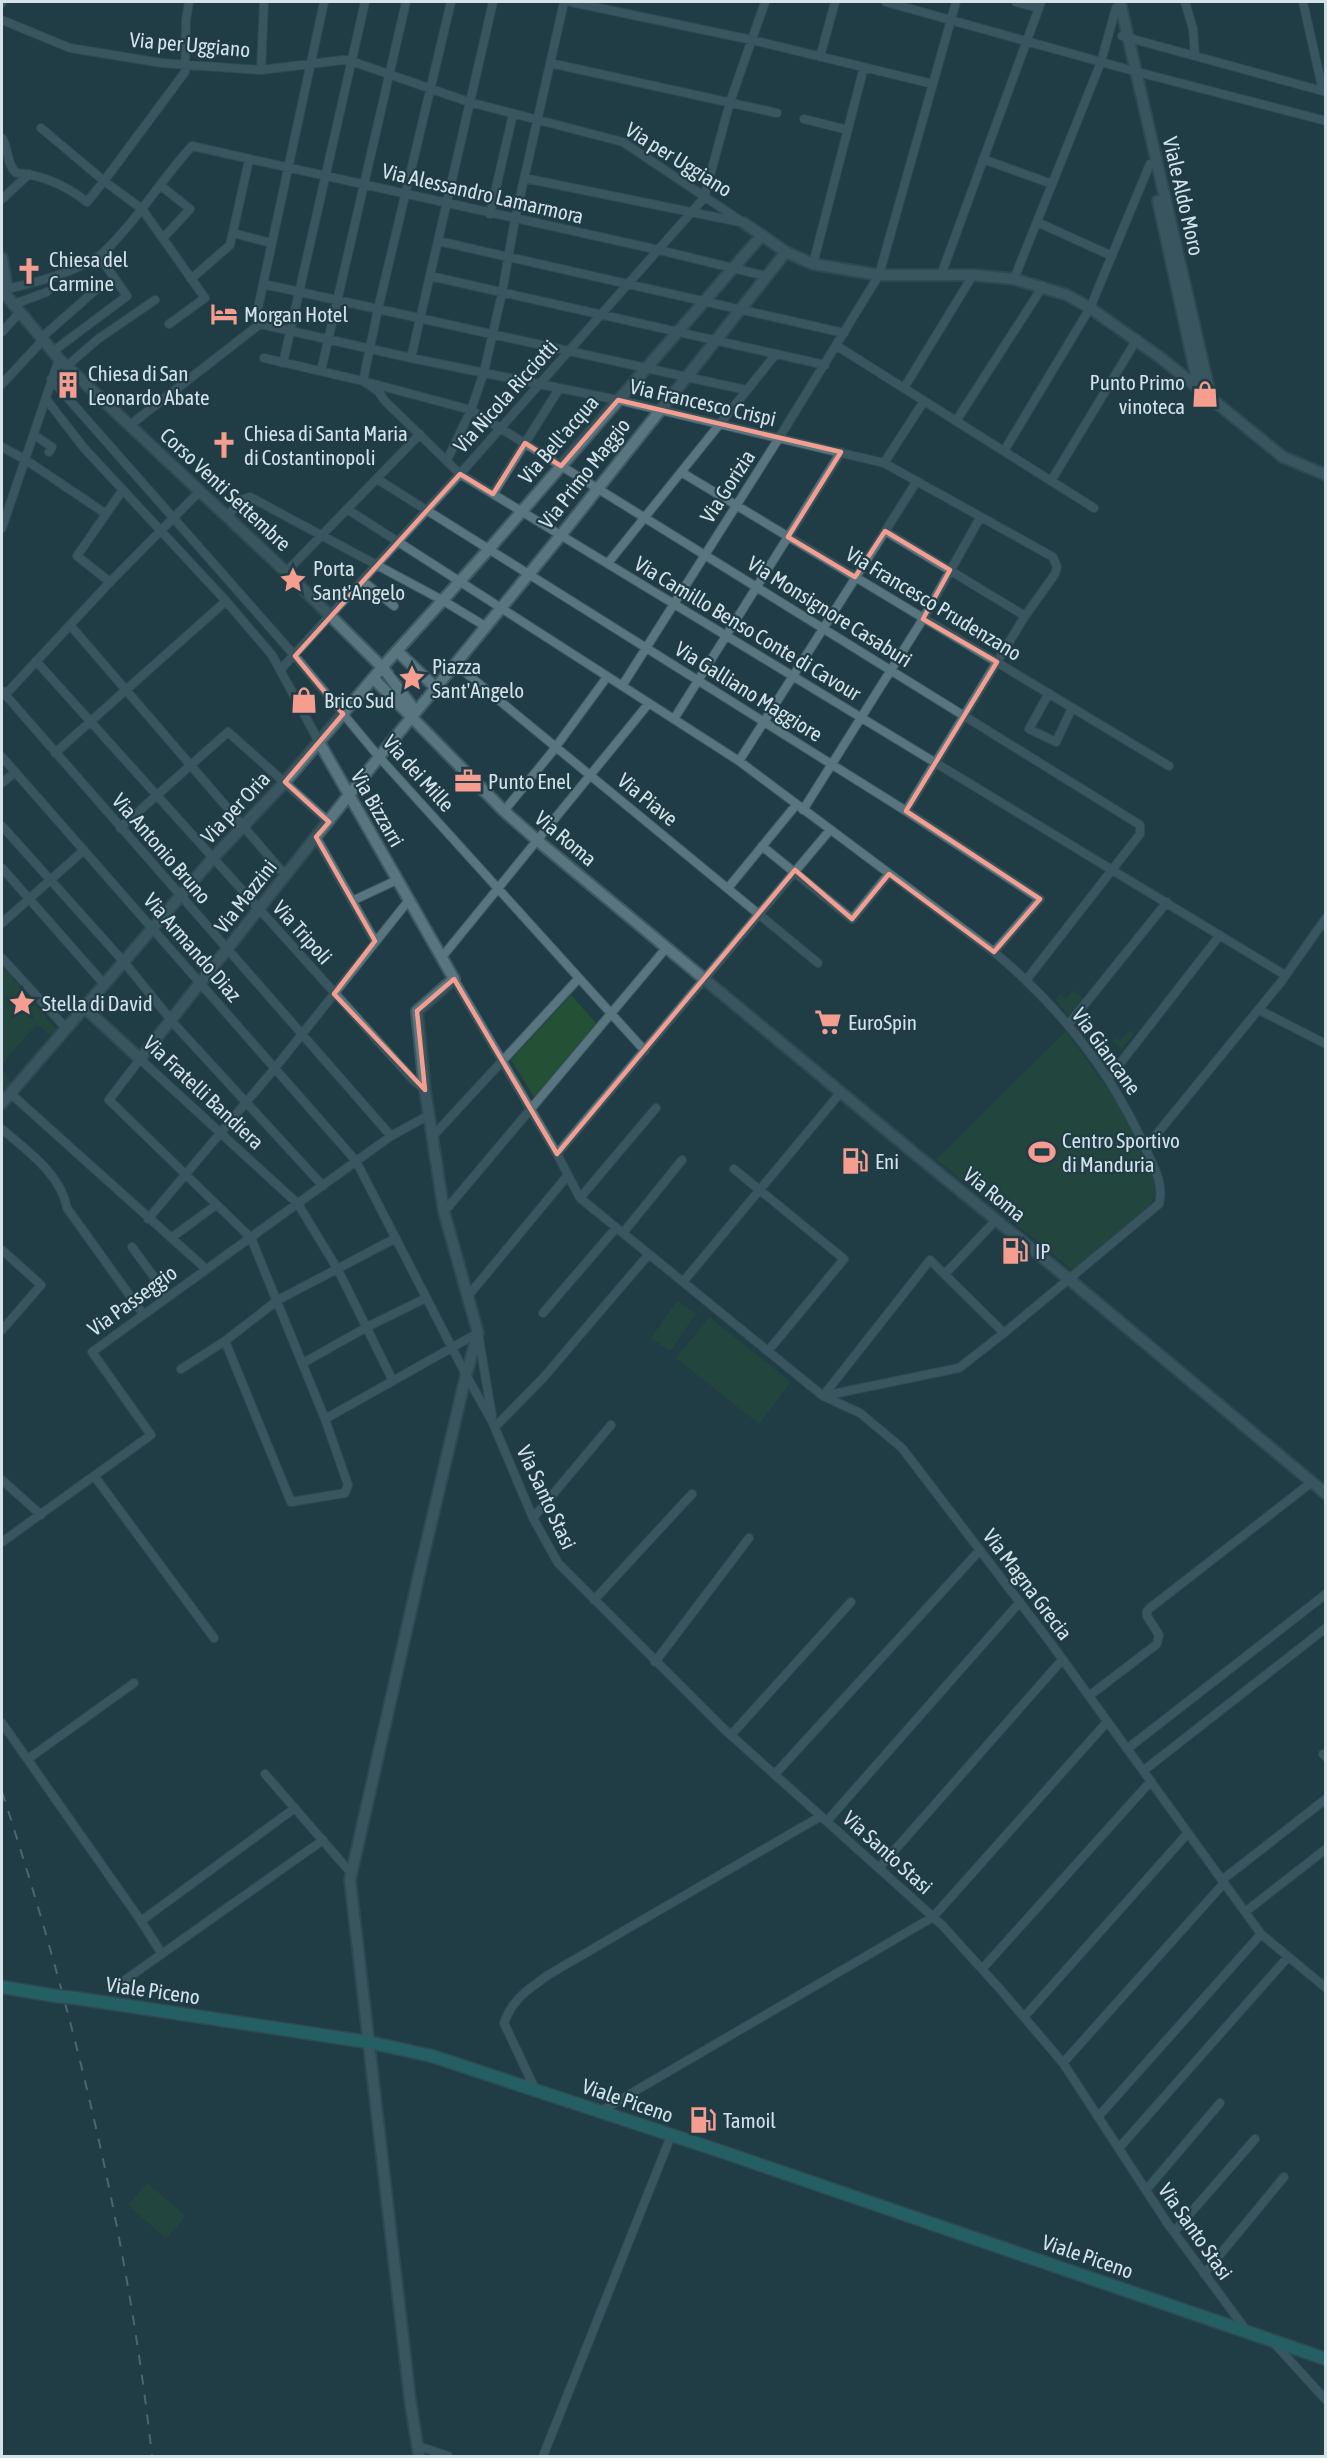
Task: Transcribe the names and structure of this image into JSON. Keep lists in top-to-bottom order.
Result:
{
  "streets": {
    "main road": ["Viale Piceno"],
    "street": [
      "Via per Uggiano",
      "Via Alessandro Lamarmora",
      "Viale Aldo Moro",
      "Via Nicola Ricciotti",
      "Via Francesco Crispi",
      "Via Bell'acqua",
      "Via Primo Maggio",
      "Via Gorizia",
      "Corso Venti Settembre",
      "Via Francesco Prudenzano",
      "Via Monsignore Casaburi",
      "Via Camillo Benso Conte di Cavour",
      "Via Galliano Maggiore",
      "Via dei Mille",
      "Via Piave",
      "Via per Oria",
      "Via Bizzarri",
      "Via Roma",
      "Via Antonio Bruno",
      "Via Mazzini",
      "Via Tripoli",
      "Via Armando Diaz",
      "Via Giancane",
      "Via Fratelli Bandiera",
      "Via Passeggio",
      "Via Santo Stasi",
      "Via Magna Grecia"
    ]
  },
  "crossings": [
    ["Via per Uggiano", "Viale Aldo Moro"],
    ["Via per Uggiano", "Via Nicola Ricciotti"],
    ["Via per Uggiano", "Via Bell'acqua"],
    ["Via per Uggiano", "Via Primo Maggio"],
    ["Via per Uggiano", "Via Gorizia"],
    ["Via Alessandro Lamarmora", "Via Nicola Ricciotti"],
    ["Via Alessandro Lamarmora", "Via Bell'acqua"],
    ["Via Alessandro Lamarmora", "Via Primo Maggio"],
    ["Via Nicola Ricciotti", "Via Francesco Crispi"],
    ["Via Nicola Ricciotti", "Corso Venti Settembre"],
    ["Via Nicola Ricciotti", "Via Monsignore Casaburi"],
    ["Via Nicola Ricciotti", "Via Camillo Benso Conte di Cavour"],
    ["Via Nicola Ricciotti", "Via Galliano Maggiore"],
    ["Via Nicola Ricciotti", "Via dei Mille"],
    ["Via Nicola Ricciotti", "Via Bizzarri"],
    ["Via Nicola Ricciotti", "Via Giancane"],
    ["Via Francesco Crispi", "Via Bell'acqua"],
    ["Via Francesco Crispi", "Via Primo Maggio"],
    ["Via Francesco Crispi", "Via Gorizia"],
    ["Via Bell'acqua", "Corso Venti Settembre"],
    ["Via Bell'acqua", "Via Monsignore Casaburi"],
    ["Via Bell'acqua", "Via Camillo Benso Conte di Cavour"],
    ["Via Bell'acqua", "Via Galliano Maggiore"],
    ["Via Bell'acqua", "Via Roma"],
    ["Via Bell'acqua", "Via Giancane"],
    ["Via Primo Maggio", "Via Monsignore Casaburi"],
    ["Via Primo Maggio", "Via Camillo Benso Conte di Cavour"],
    ["Via Primo Maggio", "Via Galliano Maggiore"],
    ["Via Primo Maggio", "Via Piave"],
    ["Via Primo Maggio", "Via Roma"],
    ["Via Primo Maggio", "Via Mazzini"],
    ["Via Primo Maggio", "Via Giancane"],
    ["Via Gorizia", "Via Francesco Prudenzano"],
    ["Via Gorizia", "Via Monsignore Casaburi"],
    ["Via Gorizia", "Via Camillo Benso Conte di Cavour"],
    ["Via Gorizia", "Via Galliano Maggiore"],
    ["Via Gorizia", "Via Giancane"],
    ["Corso Venti Settembre", "Via Roma"],
    ["Via Monsignore Casaburi", "Via Camillo Benso Conte di Cavour"],
    ["Via Galliano Maggiore", "Via Giancane"],
    ["Via dei Mille", "Via per Oria"],
    ["Via dei Mille", "Via Mazzini"],
    ["Via per Oria", "Via Bizzarri"],
    ["Via per Oria", "Via Antonio Bruno"],
    ["Via per Oria", "Via Tripoli"],
    ["Via per Oria", "Via Armando Diaz"],
    ["Via per Oria", "Via Fratelli Bandiera"],
    ["Via Bizzarri", "Via Mazzini"],
    ["Via Bizzarri", "Via Magna Grecia"],
    ["Via Roma", "Via Mazzini"],
    ["Via Roma", "Via Giancane"],
    ["Via Antonio Bruno", "Via Mazzini"],
    ["Via Antonio Bruno", "Via Passeggio"],
    ["Via Mazzini", "Via Tripoli"],
    ["Via Mazzini", "Via Armando Diaz"],
    ["Via Mazzini", "Via Fratelli Bandiera"],
    ["Via Armando Diaz", "Via Passeggio"],
    ["Via Armando Diaz", "Via Santo Stasi"],
    ["Via Fratelli Bandiera", "Via Passeggio"],
    ["Via Santo Stasi", "Viale Piceno"]
  ],
  "places": {
    "church": ["Chiesa del Carmine", "Chiesa di Santa Maria di Costantinopoli"],
    "hotel": ["Morgan Hotel"],
    "building": ["Chiesa di San Leonardo Abate"],
    "shop": ["Punto Primo vinoteca", "Brico Sud"],
    "place": ["Porta Sant'Angelo", "Piazza Sant'Angelo", "Stella di David"],
    "office": ["Punto Enel"],
    "supermarket": ["EuroSpin"],
    "sports": ["Centro Sportivo di Manduria"],
    "fuel station": ["Eni", "IP", "Tamoil"]
  }
}
